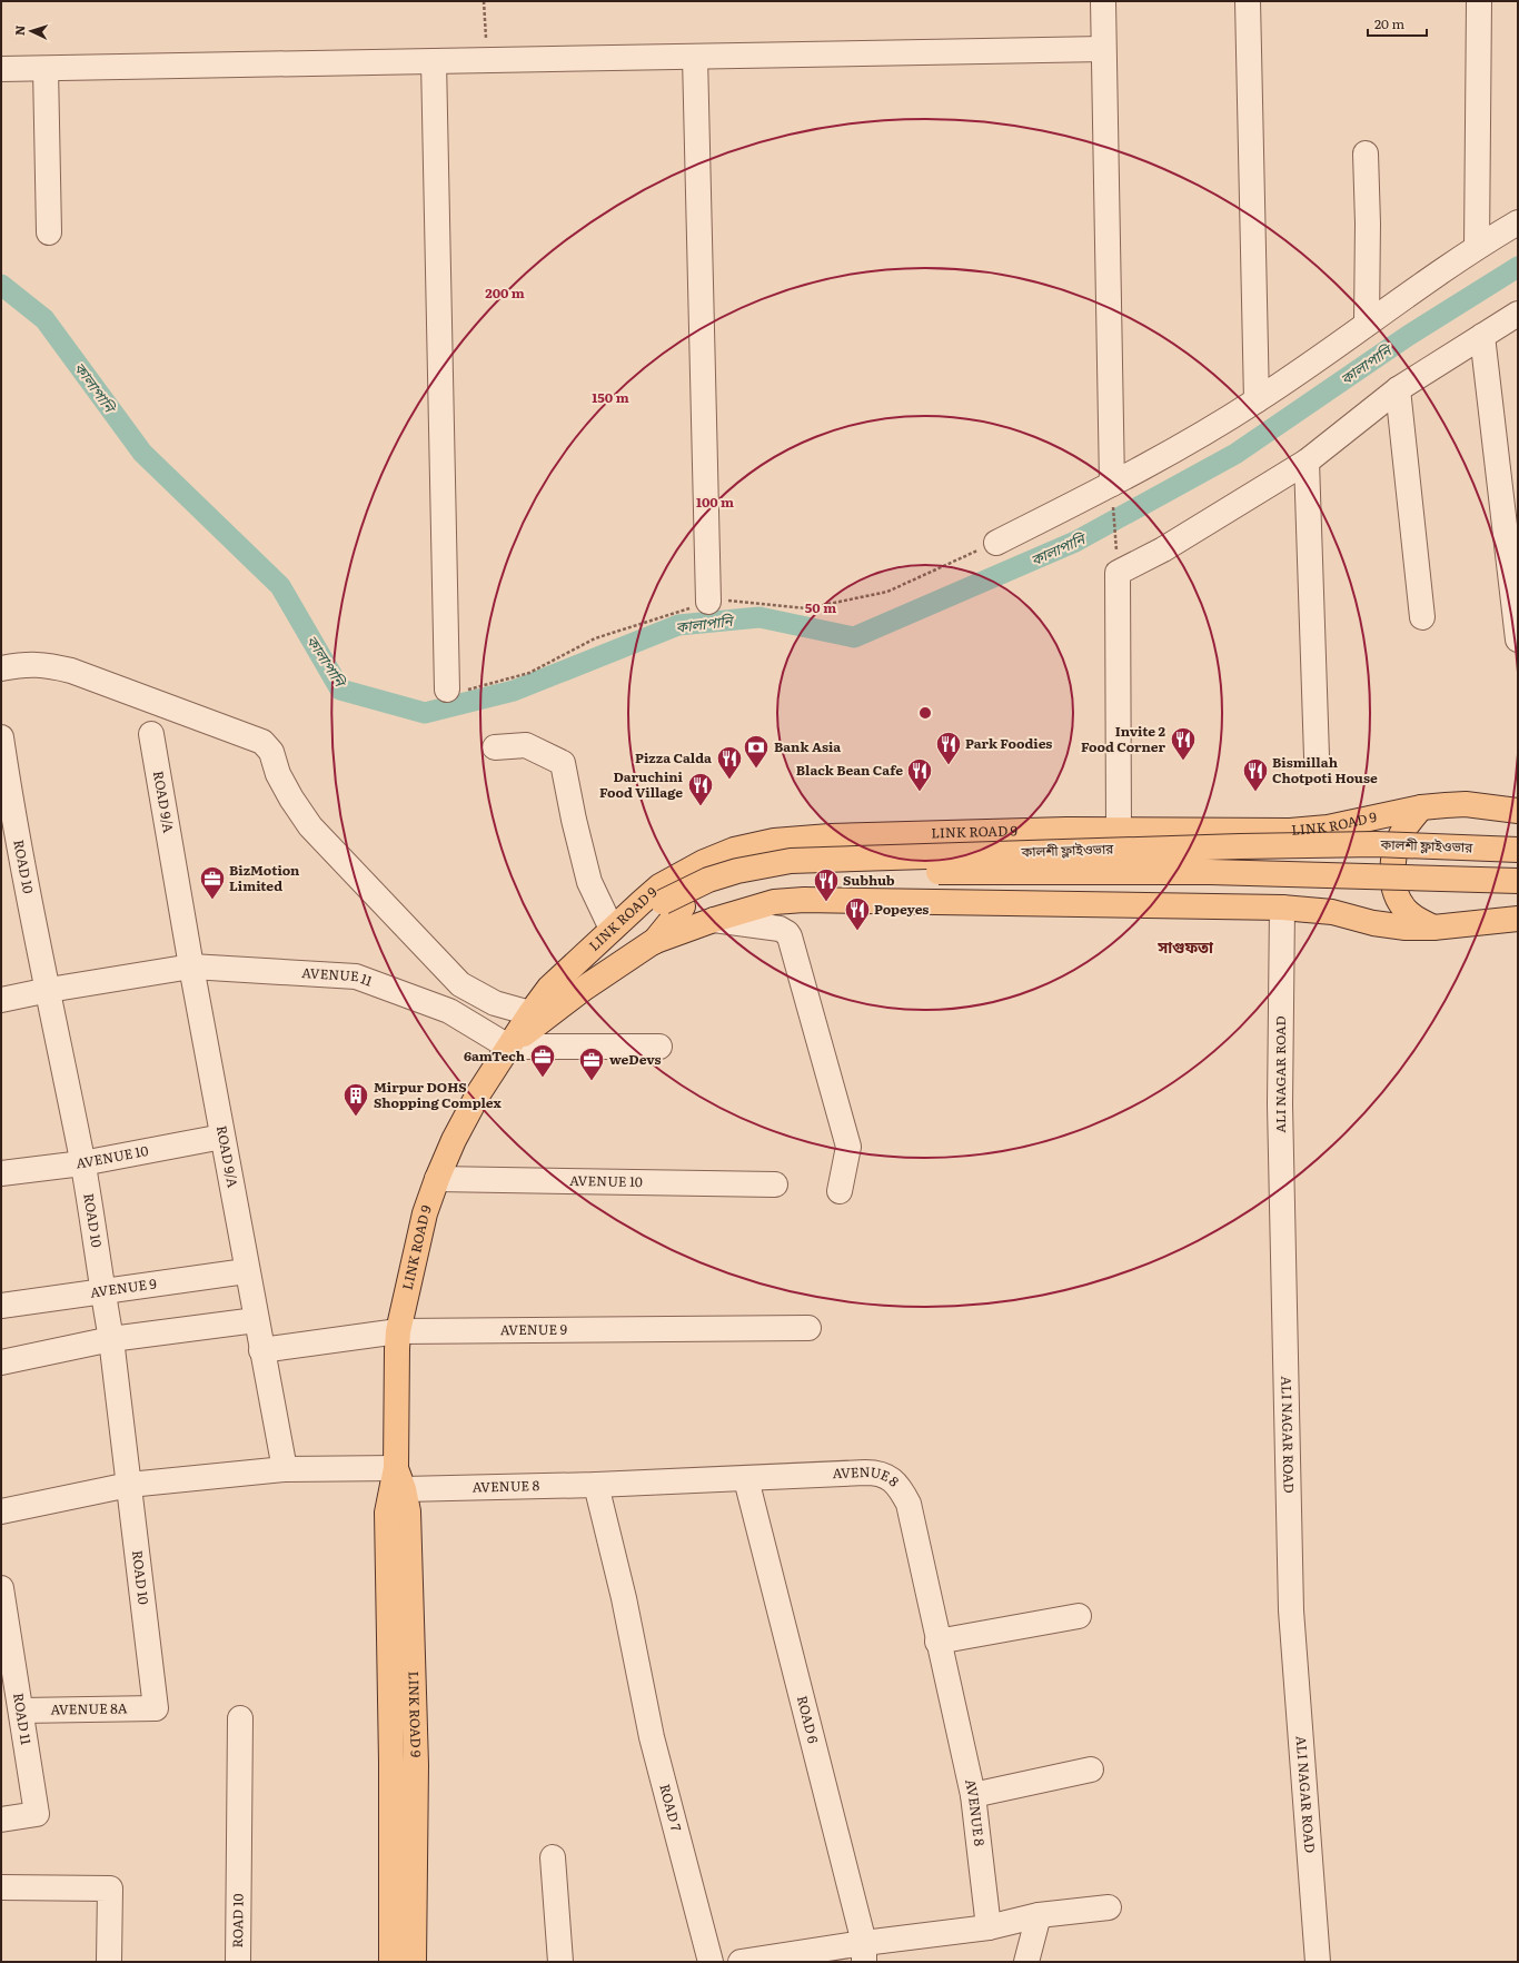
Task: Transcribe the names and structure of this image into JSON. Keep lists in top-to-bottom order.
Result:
{
  "streets": {
    "main road": ["LINK ROAD 9", "কালশী ফ্লাইওভার"],
    "street": [
      "ROAD 9/A",
      "ROAD 10",
      "AVENUE 11",
      "ALI NAGAR ROAD",
      "AVENUE 10",
      "AVENUE 9",
      "AVENUE 8",
      "AVENUE 8A",
      "ROAD 11",
      "ROAD 6",
      "ROAD 7"
    ]
  },
  "crossings": [
    ["ROAD 9/A", "AVENUE 11"],
    ["ROAD 9/A", "AVENUE 10"],
    ["ROAD 9/A", "AVENUE 9"],
    ["LINK ROAD 9", "কালশী ফ্লাইওভার"],
    ["LINK ROAD 9", "AVENUE 11"],
    ["LINK ROAD 9", "ALI NAGAR ROAD"],
    ["LINK ROAD 9", "AVENUE 10"],
    ["LINK ROAD 9", "AVENUE 9"],
    ["LINK ROAD 9", "AVENUE 8"],
    ["ROAD 10", "AVENUE 11"],
    ["ROAD 10", "AVENUE 10"],
    ["ROAD 10", "AVENUE 9"],
    ["ROAD 10", "AVENUE 8A"],
    ["AVENUE 8", "ROAD 6"],
    ["AVENUE 8", "ROAD 7"],
    ["AVENUE 8A", "ROAD 11"]
  ],
  "districts": ["সাগুফতা"],
  "water": ["কালাপানি"],
  "places": {
    "restaurant": [
      "Invite 2 Food Corner",
      "Park Foodies",
      "Pizza Calda",
      "Black Bean Cafe",
      "Bismillah Chotpoti House",
      "Daruchini Food Village",
      "Subhub",
      "Popeyes"
    ],
    "bank": ["Bank Asia"],
    "office": ["BizMotion Limited", "6amTech", "weDevs"],
    "building": ["Mirpur DOHS Shopping Complex"]
  },
  "scale_bar": "20 m",
  "north": "left",
  "rings": [
    "200 m",
    "150 m",
    "100 m",
    "50 m"
  ]
}
